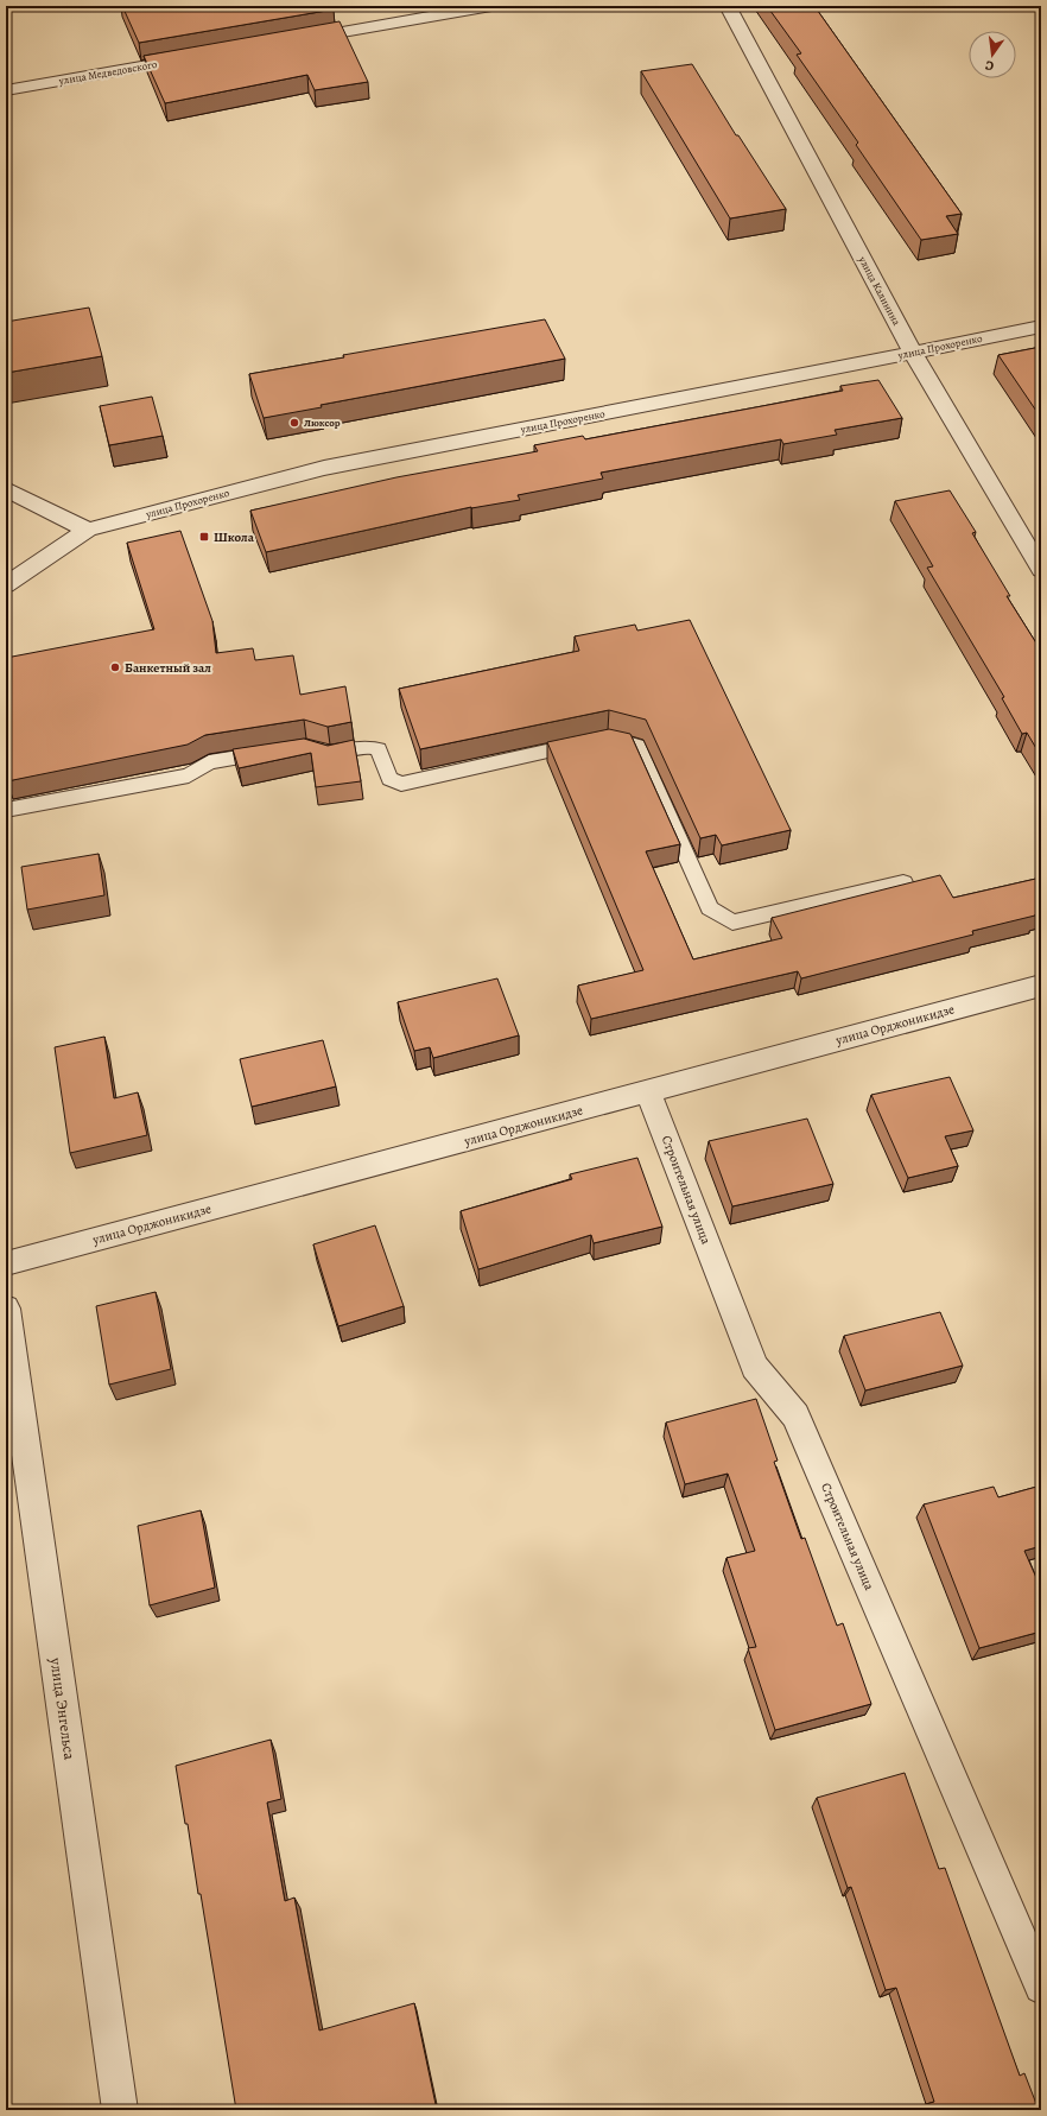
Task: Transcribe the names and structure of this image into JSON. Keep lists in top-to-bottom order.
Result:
{
  "streets": {
    "street": [
      "улица Медведовского",
      "улица Калинина",
      "улица Прохоренко",
      "улица Орджоникидзе",
      "Строительная улица",
      "улица Энгельса"
    ]
  },
  "crossings": [
    ["улица Калинина", "улица Прохоренко"],
    ["улица Орджоникидзе", "Строительная улица"]
  ],
  "places": {
    "other": ["Люксор", "Банкетный зал"],
    "transit": ["Школа"]
  },
  "north": "bottom"
}
